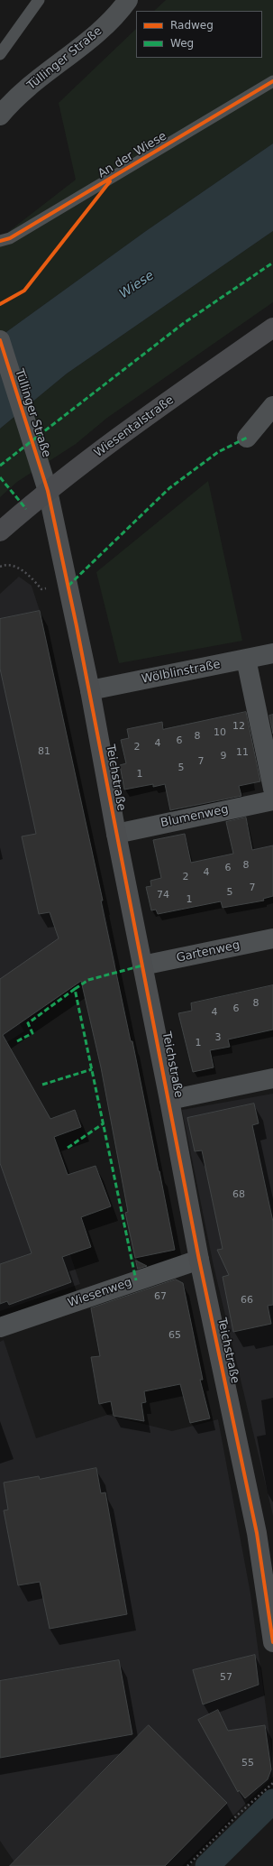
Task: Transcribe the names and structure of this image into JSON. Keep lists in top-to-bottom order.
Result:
{
  "streets": {
    "main road": ["Wiesentalstraße"],
    "street": [
      "Tüllinger Straße",
      "Wölblinstraße",
      "Teichstraße",
      "Blumenweg",
      "Gartenweg",
      "Wiesenweg"
    ],
    "lane": ["An der Wiese"]
  },
  "crossings": [
    ["Tüllinger Straße", "Wiesentalstraße"],
    ["Tüllinger Straße", "Teichstraße"],
    ["Wiesentalstraße", "Teichstraße"],
    ["Wölblinstraße", "Teichstraße"],
    ["Teichstraße", "Blumenweg"],
    ["Teichstraße", "Gartenweg"],
    ["Teichstraße", "Wiesenweg"]
  ],
  "water": ["Wiese"],
  "house_numbers": [
    "12",
    "10",
    "8",
    "6",
    "4",
    "2",
    "81",
    "11",
    "9",
    "7",
    "5",
    "1",
    "8",
    "6",
    "4",
    "2",
    "7",
    "5",
    "74",
    "1",
    "8",
    "6",
    "4",
    "3",
    "1",
    "68",
    "67",
    "66",
    "65",
    "57",
    "55"
  ],
  "legend": ["Radweg", "Weg"]
}
